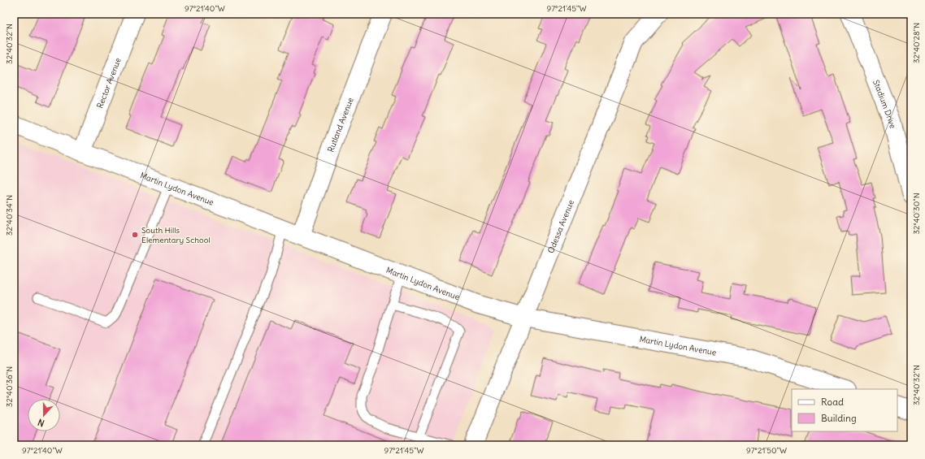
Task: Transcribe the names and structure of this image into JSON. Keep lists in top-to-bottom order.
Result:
{
  "streets": {
    "street": [
      "Rector Avenue",
      "Stadium Drive",
      "Rutland Avenue",
      "Martin Lydon Avenue",
      "Odessa Avenue"
    ]
  },
  "crossings": [
    ["Rector Avenue", "Martin Lydon Avenue"],
    ["Rutland Avenue", "Martin Lydon Avenue"],
    ["Martin Lydon Avenue", "Odessa Avenue"]
  ],
  "places": ["South Hills Elementary School"],
  "legend": ["Road", "Building"],
  "north": "bottom",
  "coordinates": [
    "97°21'40\"W",
    "97°21'45\"W",
    "32°40'28\"N",
    "32°40'32\"N",
    "32°40'30\"N",
    "32°40'34\"N",
    "32°40'36\"N",
    "97°21'50\"W"
  ]
}
